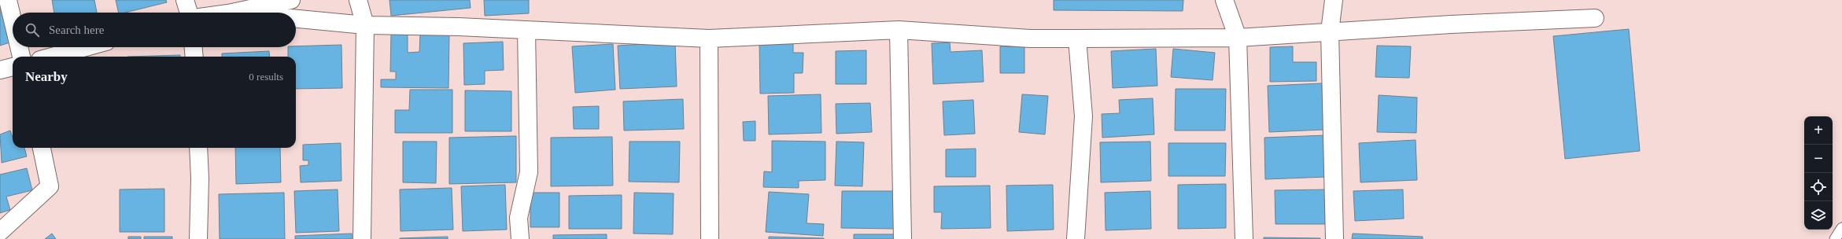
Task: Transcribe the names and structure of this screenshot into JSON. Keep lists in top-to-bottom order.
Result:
{
  "page": {
    "search": "Search here",
    "heading": ["Nearby", "0 results"],
    "map_buttons": ["+", "−"]
  }
}
